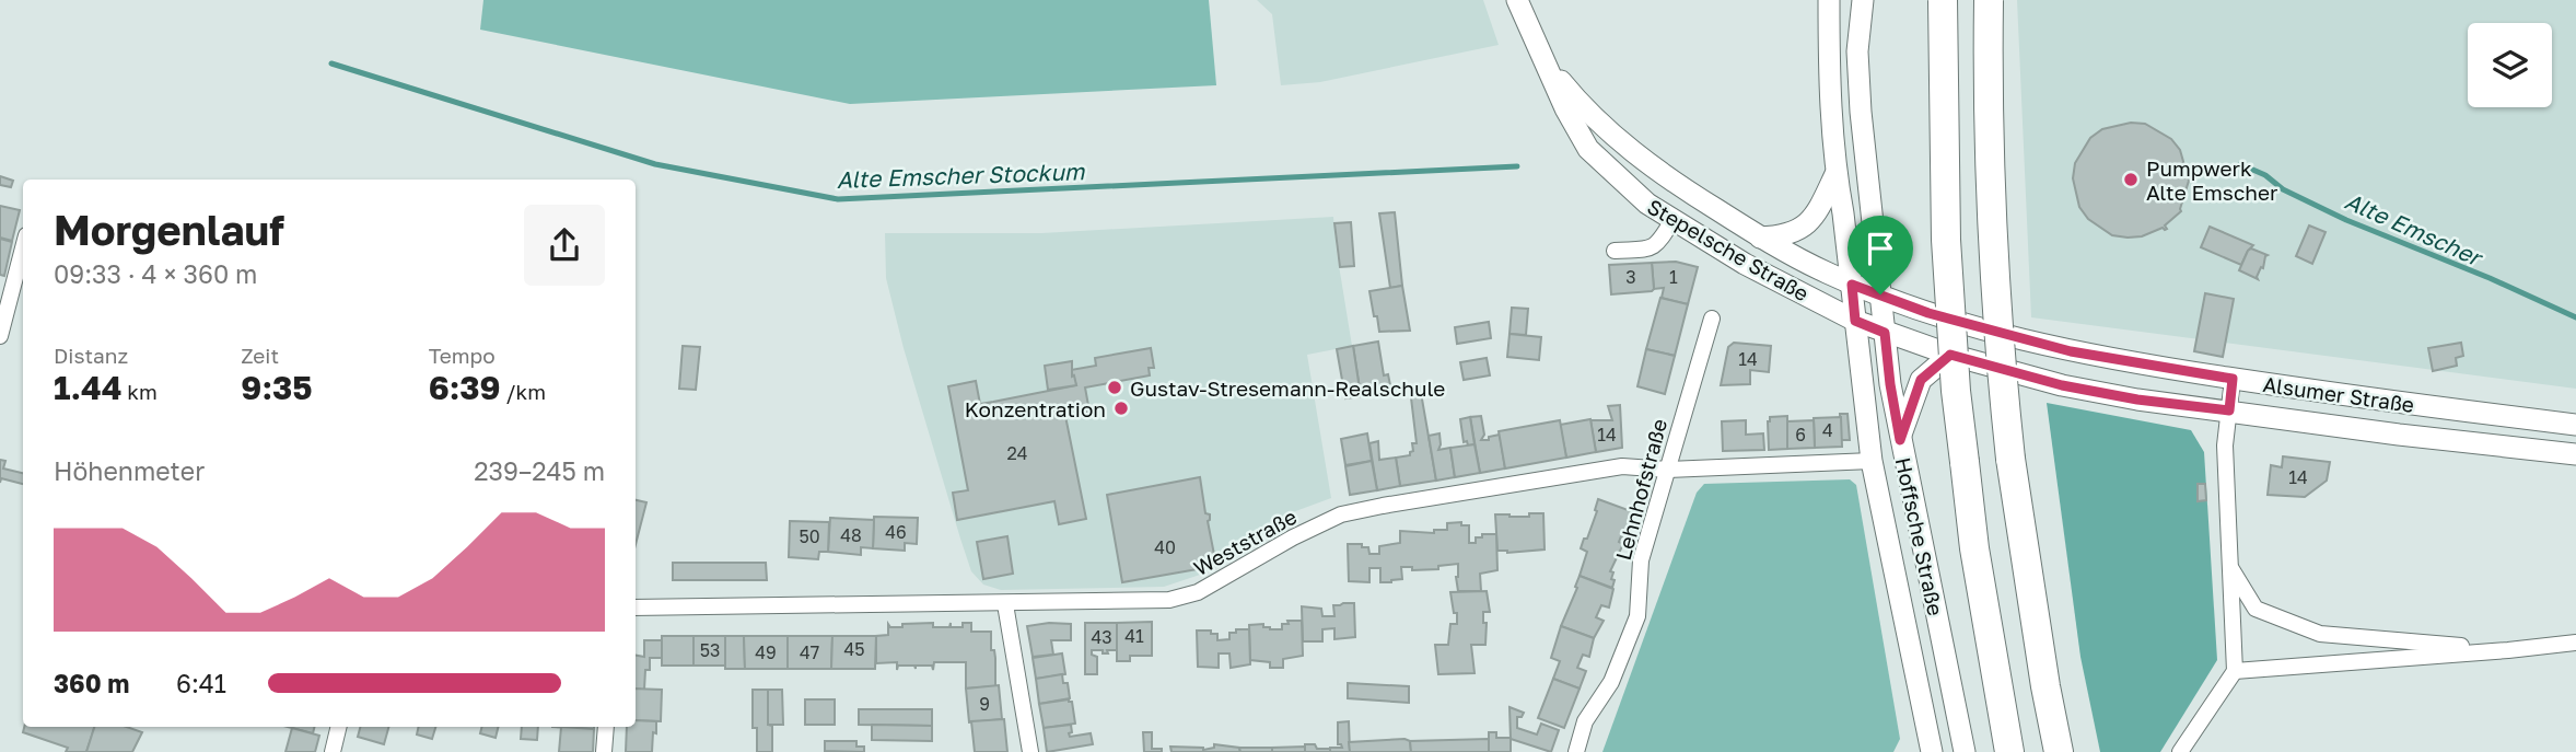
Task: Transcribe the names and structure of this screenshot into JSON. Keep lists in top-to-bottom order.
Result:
{
  "streets": {
    "street": [
      "Stepelsche Straße",
      "Alsumer Straße",
      "Lehnhofstraße",
      "Hoffsche Straße",
      "Weststraße"
    ]
  },
  "crossings": [
    ["Stepelsche Straße", "Alsumer Straße"],
    ["Stepelsche Straße", "Hoffsche Straße"],
    ["Alsumer Straße", "Hoffsche Straße"],
    ["Lehnhofstraße", "Weststraße"],
    ["Hoffsche Straße", "Weststraße"]
  ],
  "water": ["Alte Emscher Stockum", "Alte Emscher"],
  "places": ["Pumpwerk Alte Emscher", "Gustav-Stresemann-Realschule", "Konzentration"],
  "house_numbers": [
    "3",
    "1",
    "14",
    "4",
    "14",
    "6",
    "24",
    "14",
    "46",
    "48",
    "50",
    "40",
    "41",
    "43",
    "45",
    "53",
    "49",
    "47",
    "9"
  ],
  "page": {
    "heading": ["Morgenlauf", "09:33 · 4 × 360 m"],
    "stats": [
      ["Distanz", "1.44 km"],
      ["Zeit", "9:35"],
      ["Tempo", "6:39 /km"]
    ],
    "chart": ["Höhenmeter", "239–245 m"],
    "list": [
      {
        "name": "360 m",
        "note": "6:41"
      }
    ]
  }
}
